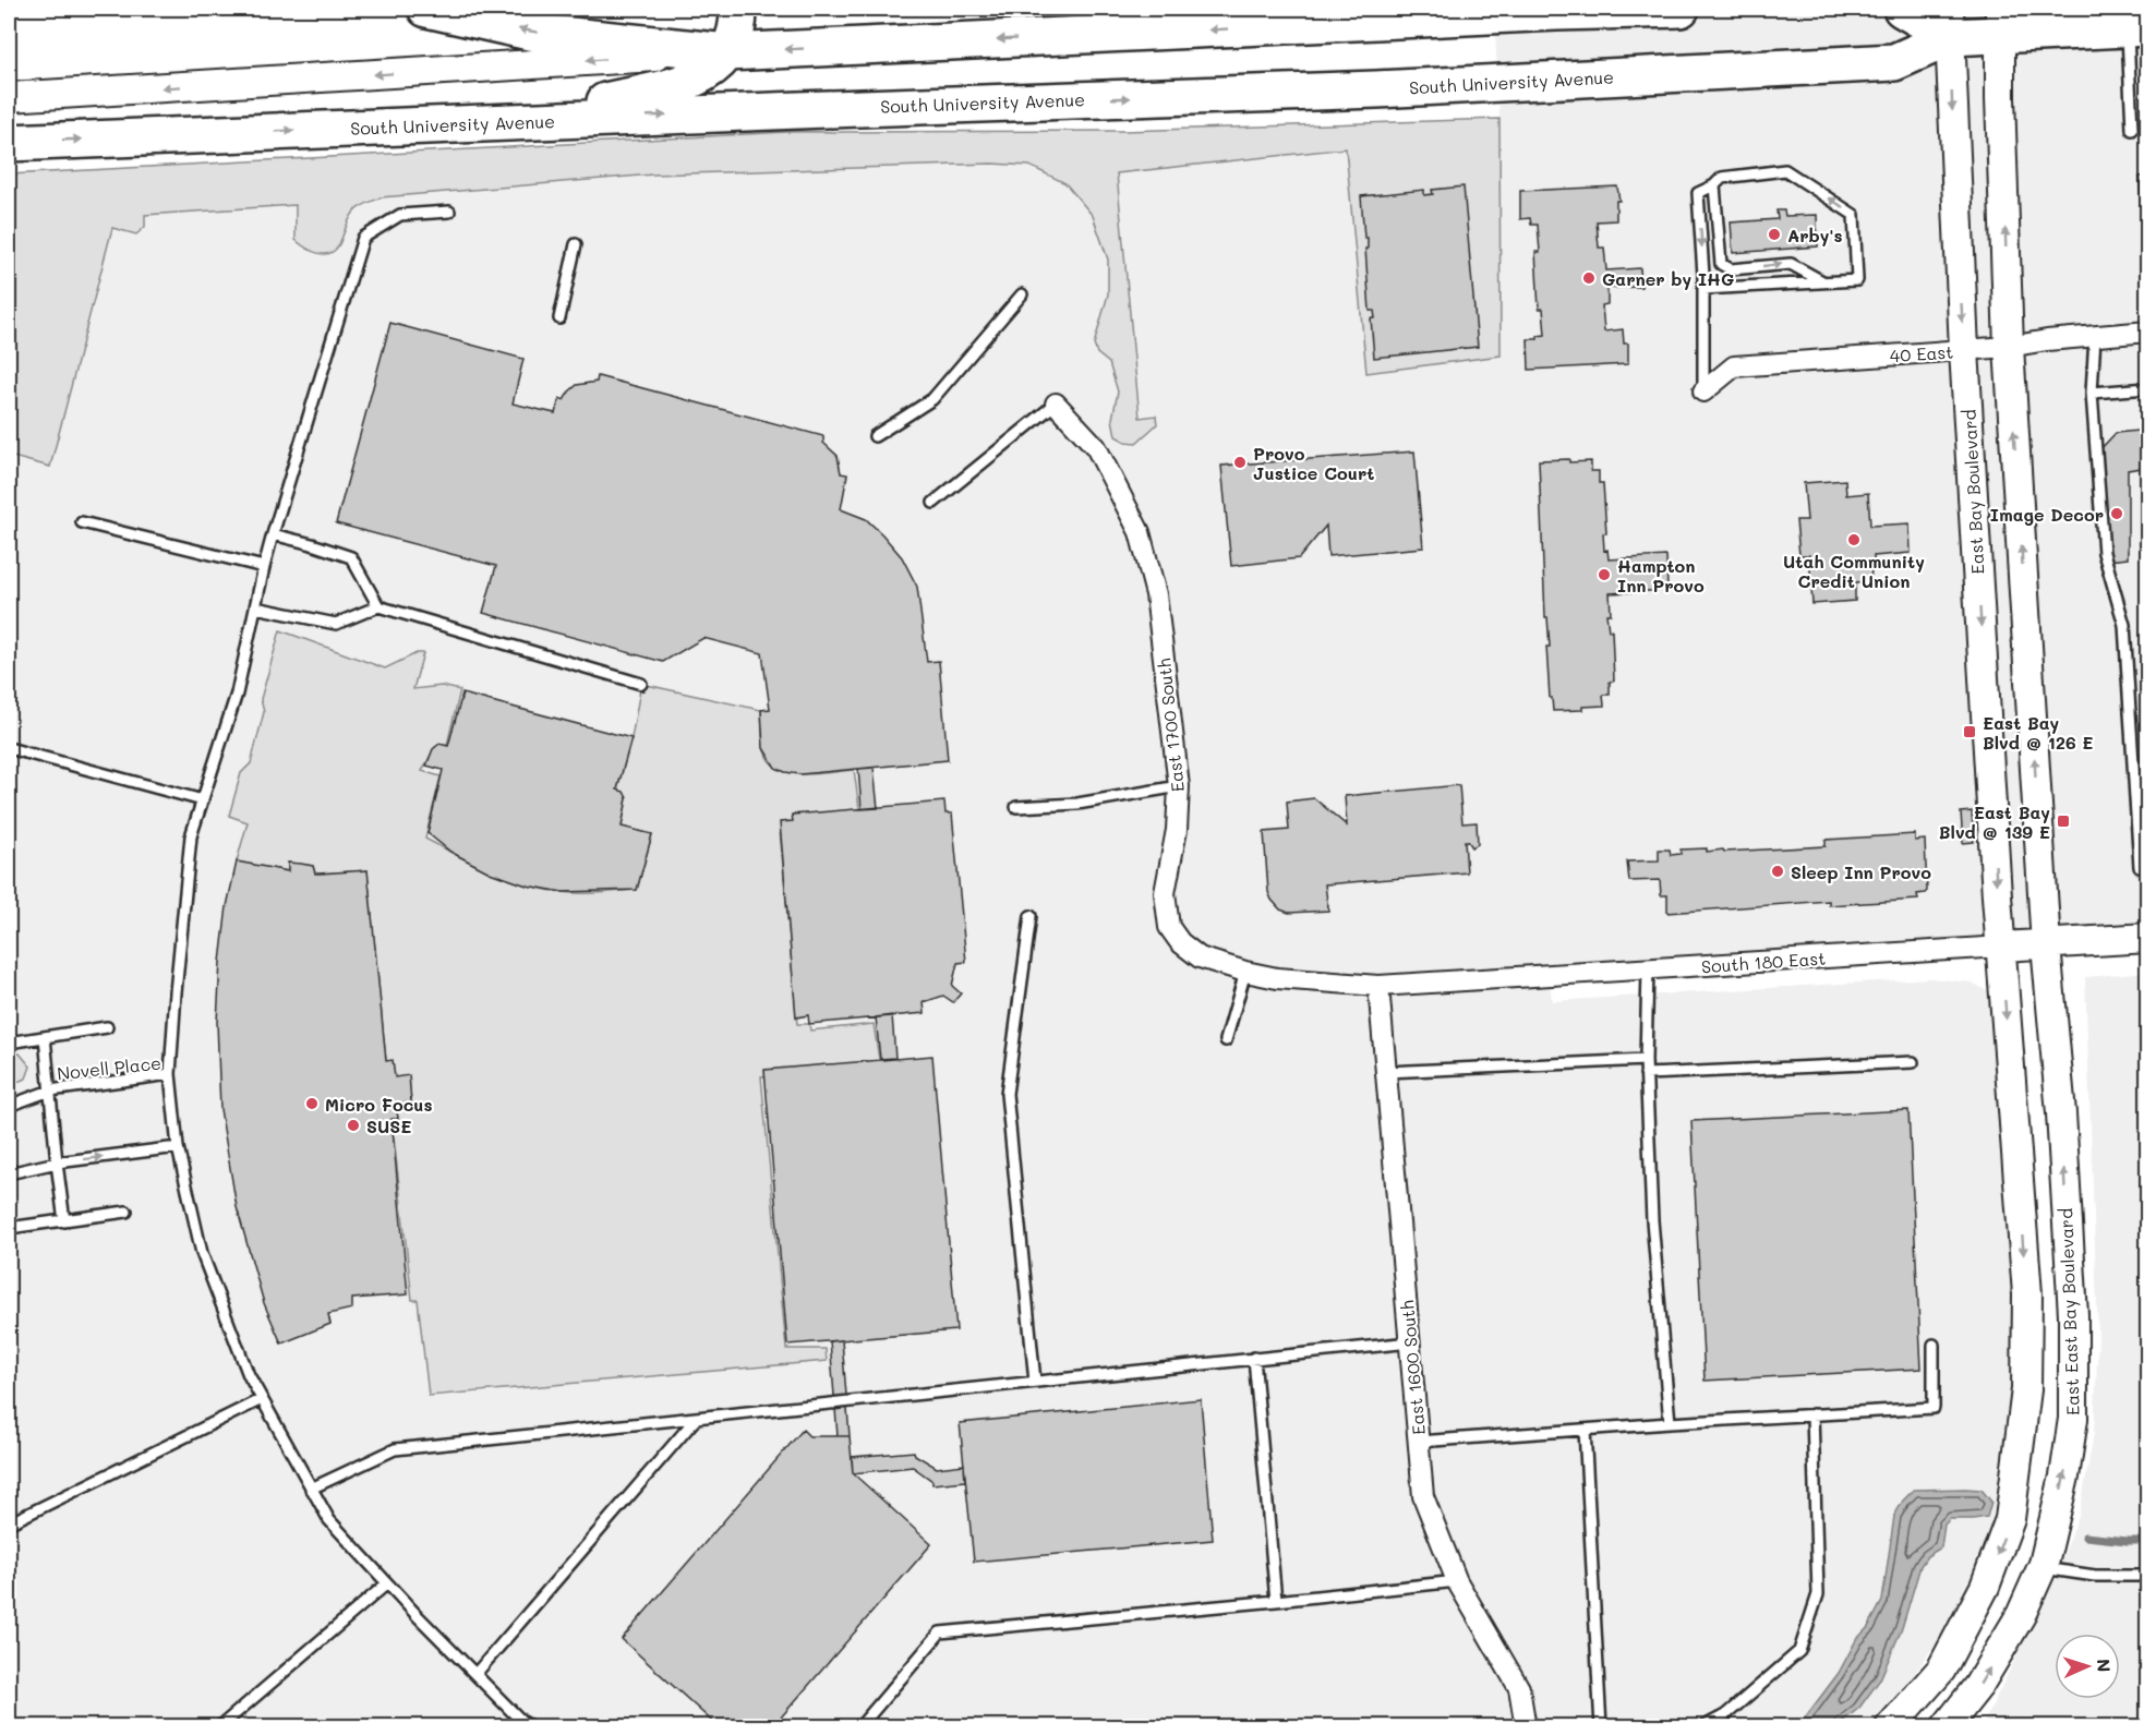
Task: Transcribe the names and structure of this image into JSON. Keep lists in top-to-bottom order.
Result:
{
  "streets": {
    "highway": ["South University Avenue"],
    "street": [
      "40 East",
      "East Bay Boulevard",
      "East 1700 South",
      "South 180 East",
      "East East Bay Boulevard",
      "East 1600 South"
    ],
    "lane": ["Novell Place"]
  },
  "crossings": [
    ["South University Avenue", "East Bay Boulevard"],
    ["40 East", "East Bay Boulevard"],
    ["East Bay Boulevard", "South 180 East"],
    ["East 1700 South", "South 180 East"],
    ["East 1700 South", "East 1600 South"],
    ["South 180 East", "East East Bay Boulevard"],
    ["South 180 East", "East 1600 South"]
  ],
  "places": {
    "other": [
      "Arby's",
      "Garner by IHG",
      "Provo Justice Court",
      "Image Decor",
      "Utah Community Credit Union",
      "Hampton Inn Provo",
      "Sleep Inn Provo",
      "Micro Focus",
      "SUSE"
    ],
    "transit": ["East Bay Blvd @ 126 E", "East Bay Blvd @ 139 E"]
  },
  "north": "right"
}
